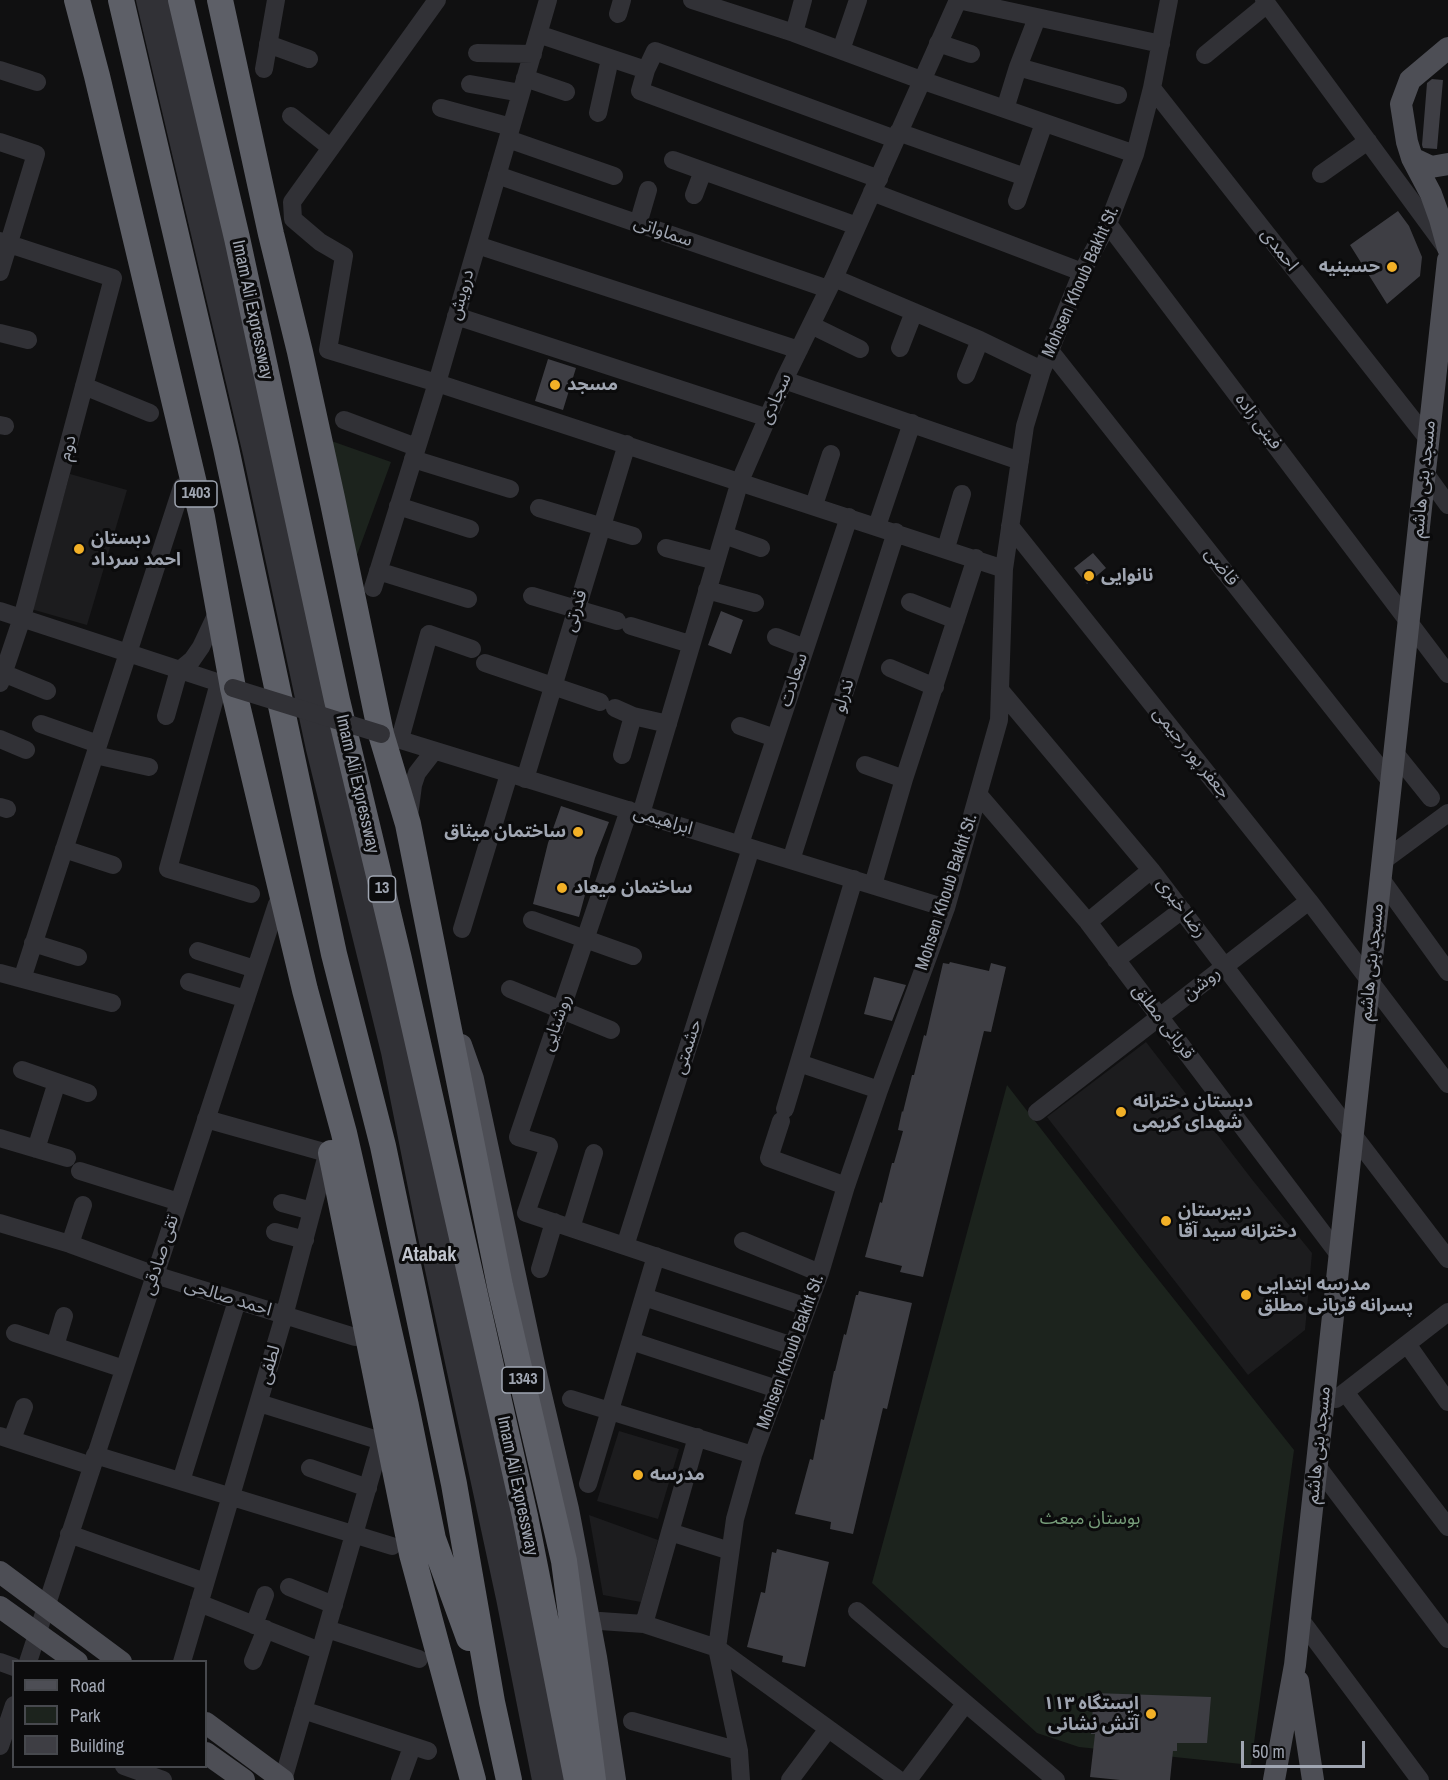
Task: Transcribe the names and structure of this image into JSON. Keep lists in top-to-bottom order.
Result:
{
  "streets": {
    "highway": [
      "Imam Ali Expressway",
      "1403",
      "13",
      "1343"
    ],
    "main road": ["مسجد بنی هاشم"],
    "street": [
      "سماواتی",
      "احمدی",
      "Mohsen Khoub Bakht St.",
      "درویش",
      "سجادی",
      "فینی زاده",
      "دوم",
      "قاضی",
      "قدرتی",
      "سعادت",
      "ندرلو",
      "جعفر پور رحیمی",
      "ابراهیمی",
      "رضا خیری",
      "روشن",
      "قربانی مطلق",
      "روشنایی",
      "حشمتی",
      "تقی صادقی",
      "احمد صالحی",
      "لطفی"
    ]
  },
  "crossings": [
    ["سماواتی", "Mohsen Khoub Bakht St."],
    ["سماواتی", "درویش"],
    ["سماواتی", "سجادی"],
    ["احمدی", "Mohsen Khoub Bakht St."],
    ["احمدی", "مسجد بنی هاشم"],
    ["Mohsen Khoub Bakht St.", "فینی زاده"],
    ["Mohsen Khoub Bakht St.", "قاضی"],
    ["Mohsen Khoub Bakht St.", "جعفر پور رحیمی"],
    ["Mohsen Khoub Bakht St.", "ابراهیمی"],
    ["Mohsen Khoub Bakht St.", "رضا خیری"],
    ["Mohsen Khoub Bakht St.", "قربانی مطلق"],
    ["سجادی", "ابراهیمی"],
    ["سجادی", "روشنایی"],
    ["فینی زاده", "مسجد بنی هاشم"],
    ["مسجد بنی هاشم", "قاضی"],
    ["مسجد بنی هاشم", "جعفر پور رحیمی"],
    ["مسجد بنی هاشم", "رضا خیری"],
    ["مسجد بنی هاشم", "قربانی مطلق"],
    ["1403", "ابراهیمی"],
    ["قدرتی", "ابراهیمی"],
    ["سعادت", "ابراهیمی"],
    ["سعادت", "حشمتی"],
    ["ندرلو", "ابراهیمی"],
    ["جعفر پور رحیمی", "روشن"],
    ["ابراهیمی", "روشنایی"],
    ["ابراهیمی", "حشمتی"],
    ["رضا خیری", "روشن"],
    ["روشن", "قربانی مطلق"],
    ["تقی صادقی", "احمد صالحی"],
    ["تقی صادقی", "لطفی"],
    ["احمد صالحی", "لطفی"]
  ],
  "districts": ["Atabak"],
  "parks": ["بوستان مبعث"],
  "places": [
    "حسینیه",
    "مسجد",
    "دبستان احمد سرداد",
    "نانوایی",
    "ساختمان میثاق",
    "ساختمان میعاد",
    "دبستان دخترانه شهدای کریمی",
    "دبیرستان دخترانه سید آقا",
    "مدرسه ابتدایی پسرانه قربانی مطلق",
    "مدرسه",
    "ایستگاه ۱۱۳ آتش نشانی"
  ],
  "legend": ["Road", "Park", "Building"],
  "scale_bar": "50 m"
}
